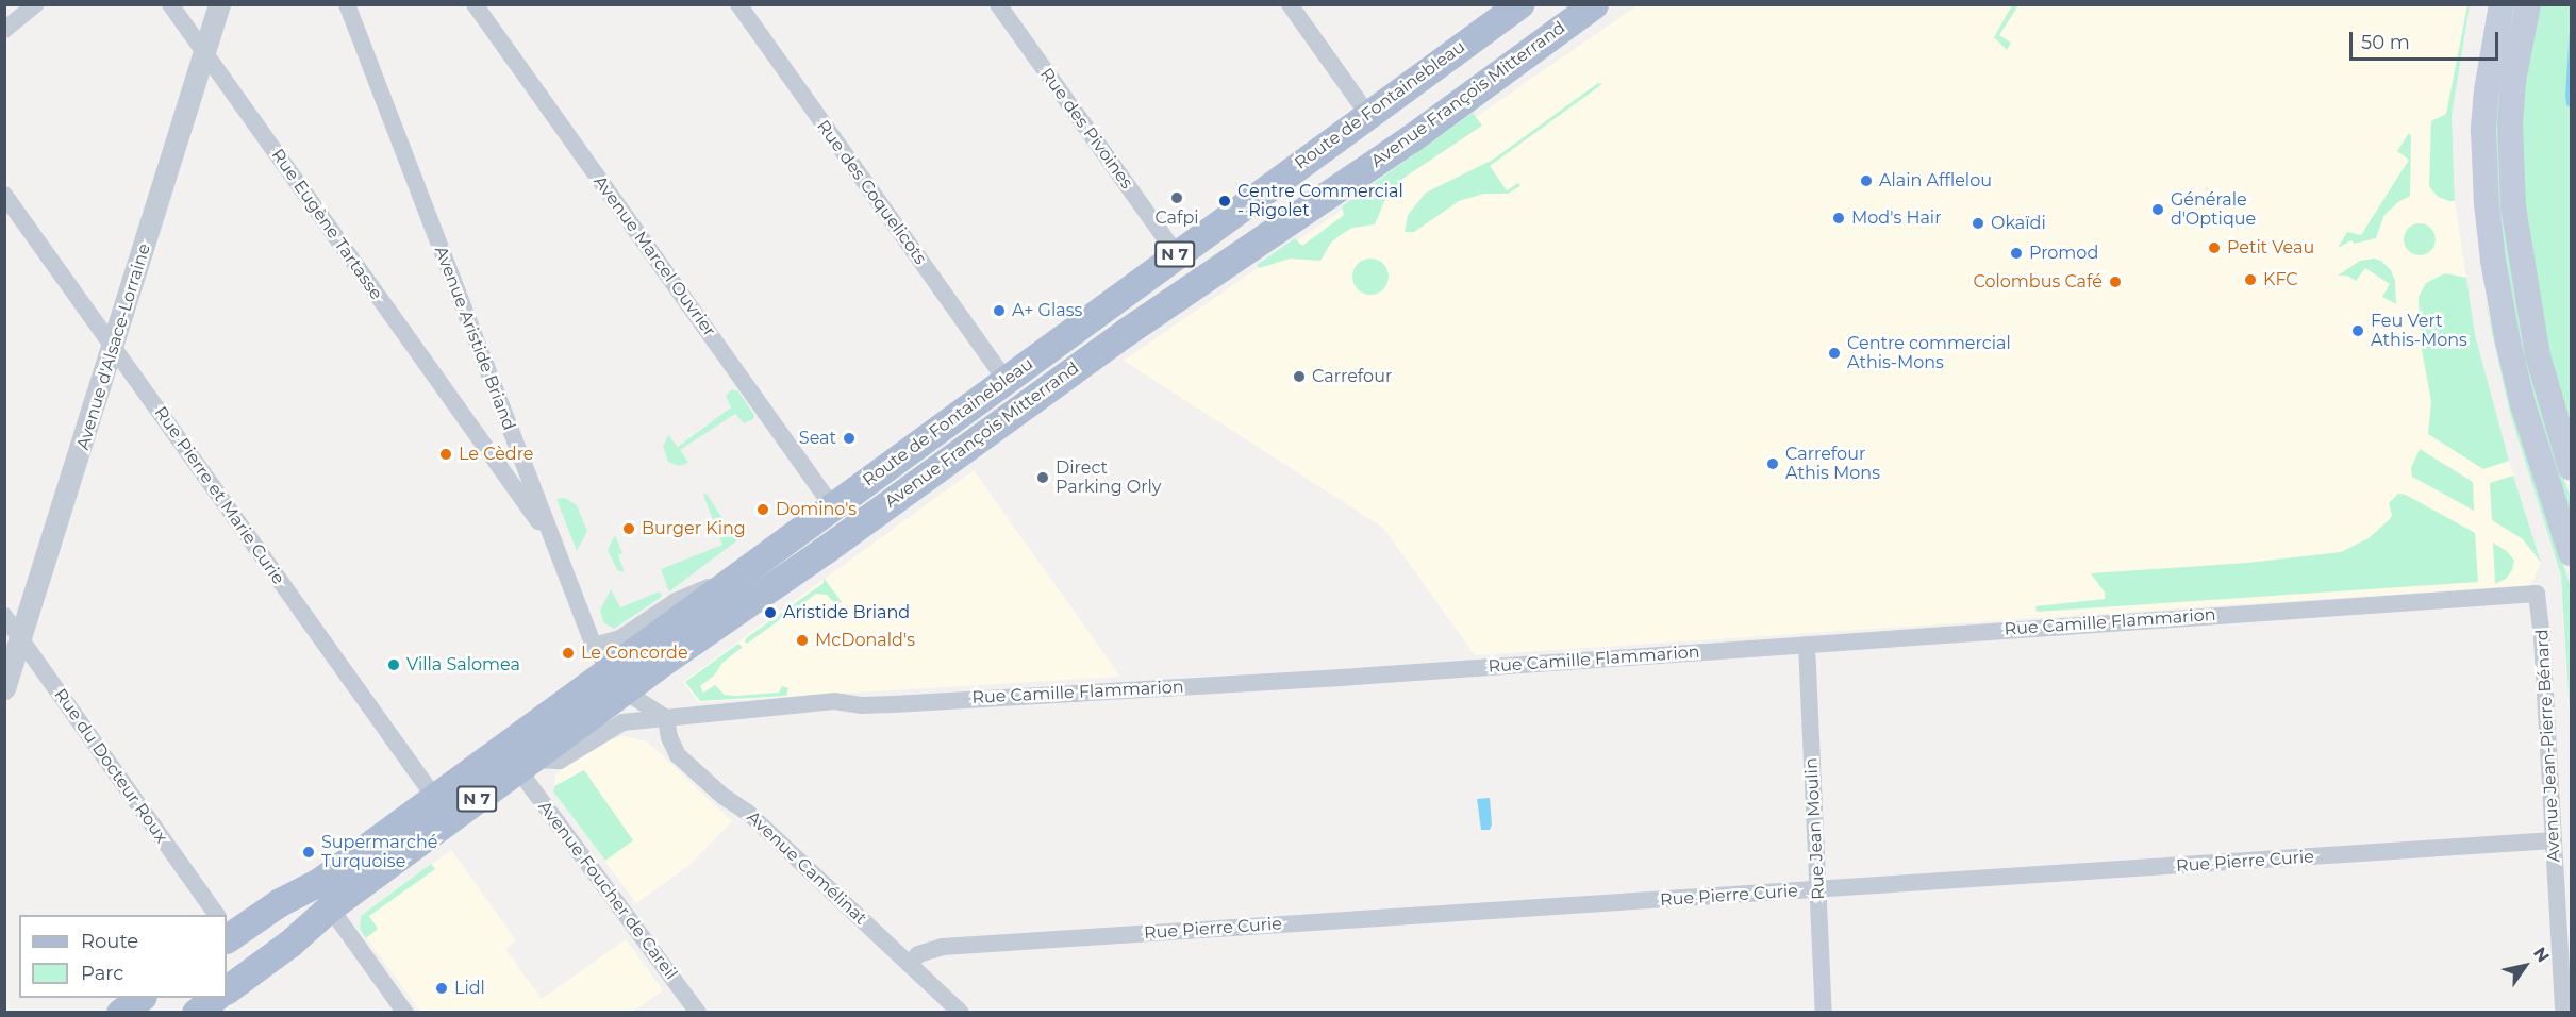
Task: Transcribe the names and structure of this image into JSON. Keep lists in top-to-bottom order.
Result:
{
  "streets": {
    "main road": ["Avenue François Mitterrand", "Route de Fontainebleau", "N 7"],
    "street": [
      "Rue des Pivoines",
      "Rue des Coquelicots",
      "Rue Eugène Tartasse",
      "Avenue Marcel Ouvrier",
      "Avenue Aristide Briand",
      "Avenue d'Alsace-Lorraine",
      "Rue Pierre et Marie Curie",
      "Rue Camille Flammarion",
      "Avenue Jean-Pierre Bénard",
      "Rue du Docteur Roux",
      "Rue Jean Moulin",
      "Rue Pierre Curie",
      "Avenue Camélinat",
      "Avenue Foucher de Careil"
    ]
  },
  "crossings": [
    ["Avenue François Mitterrand", "Route de Fontainebleau"],
    ["Avenue François Mitterrand", "Avenue Aristide Briand"],
    ["Avenue François Mitterrand", "Avenue Foucher de Careil"],
    ["Route de Fontainebleau", "Rue des Pivoines"],
    ["Route de Fontainebleau", "Rue des Coquelicots"],
    ["Route de Fontainebleau", "Avenue Marcel Ouvrier"],
    ["Route de Fontainebleau", "Avenue Aristide Briand"],
    ["Route de Fontainebleau", "Rue Pierre et Marie Curie"],
    ["Rue Eugène Tartasse", "Avenue Aristide Briand"],
    ["Rue Eugène Tartasse", "Avenue d'Alsace-Lorraine"],
    ["Avenue d'Alsace-Lorraine", "Rue Pierre et Marie Curie"],
    ["Avenue d'Alsace-Lorraine", "Rue du Docteur Roux"],
    ["Rue Camille Flammarion", "Avenue Jean-Pierre Bénard"],
    ["Rue Camille Flammarion", "Rue Jean Moulin"],
    ["Rue Camille Flammarion", "Avenue Camélinat"],
    ["Avenue Jean-Pierre Bénard", "Rue Pierre Curie"],
    ["Rue Jean Moulin", "Rue Pierre Curie"],
    ["Rue Pierre Curie", "Avenue Camélinat"]
  ],
  "places": [
    "Alain Afflelou",
    "Cafpi",
    "Centre Commercial - Rigolet",
    "Générale d'Optique",
    "Mod's Hair",
    "Okaïdi",
    "Petit Veau",
    "Promod",
    "KFC",
    "Colombus Café",
    "A+ Glass",
    "Feu Vert Athis-Mons",
    "Centre commercial Athis-Mons",
    "Carrefour",
    "Seat",
    "Le Cèdre",
    "Carrefour Athis Mons",
    "Direct Parking Orly",
    "Domino's",
    "Burger King",
    "Aristide Briand",
    "McDonald's",
    "Le Concorde",
    "Villa Salomea",
    "Supermarché Turquoise",
    "Lidl"
  ],
  "legend": ["Route", "Parc"],
  "scale_bar": "50 m",
  "north": "top right"
}
